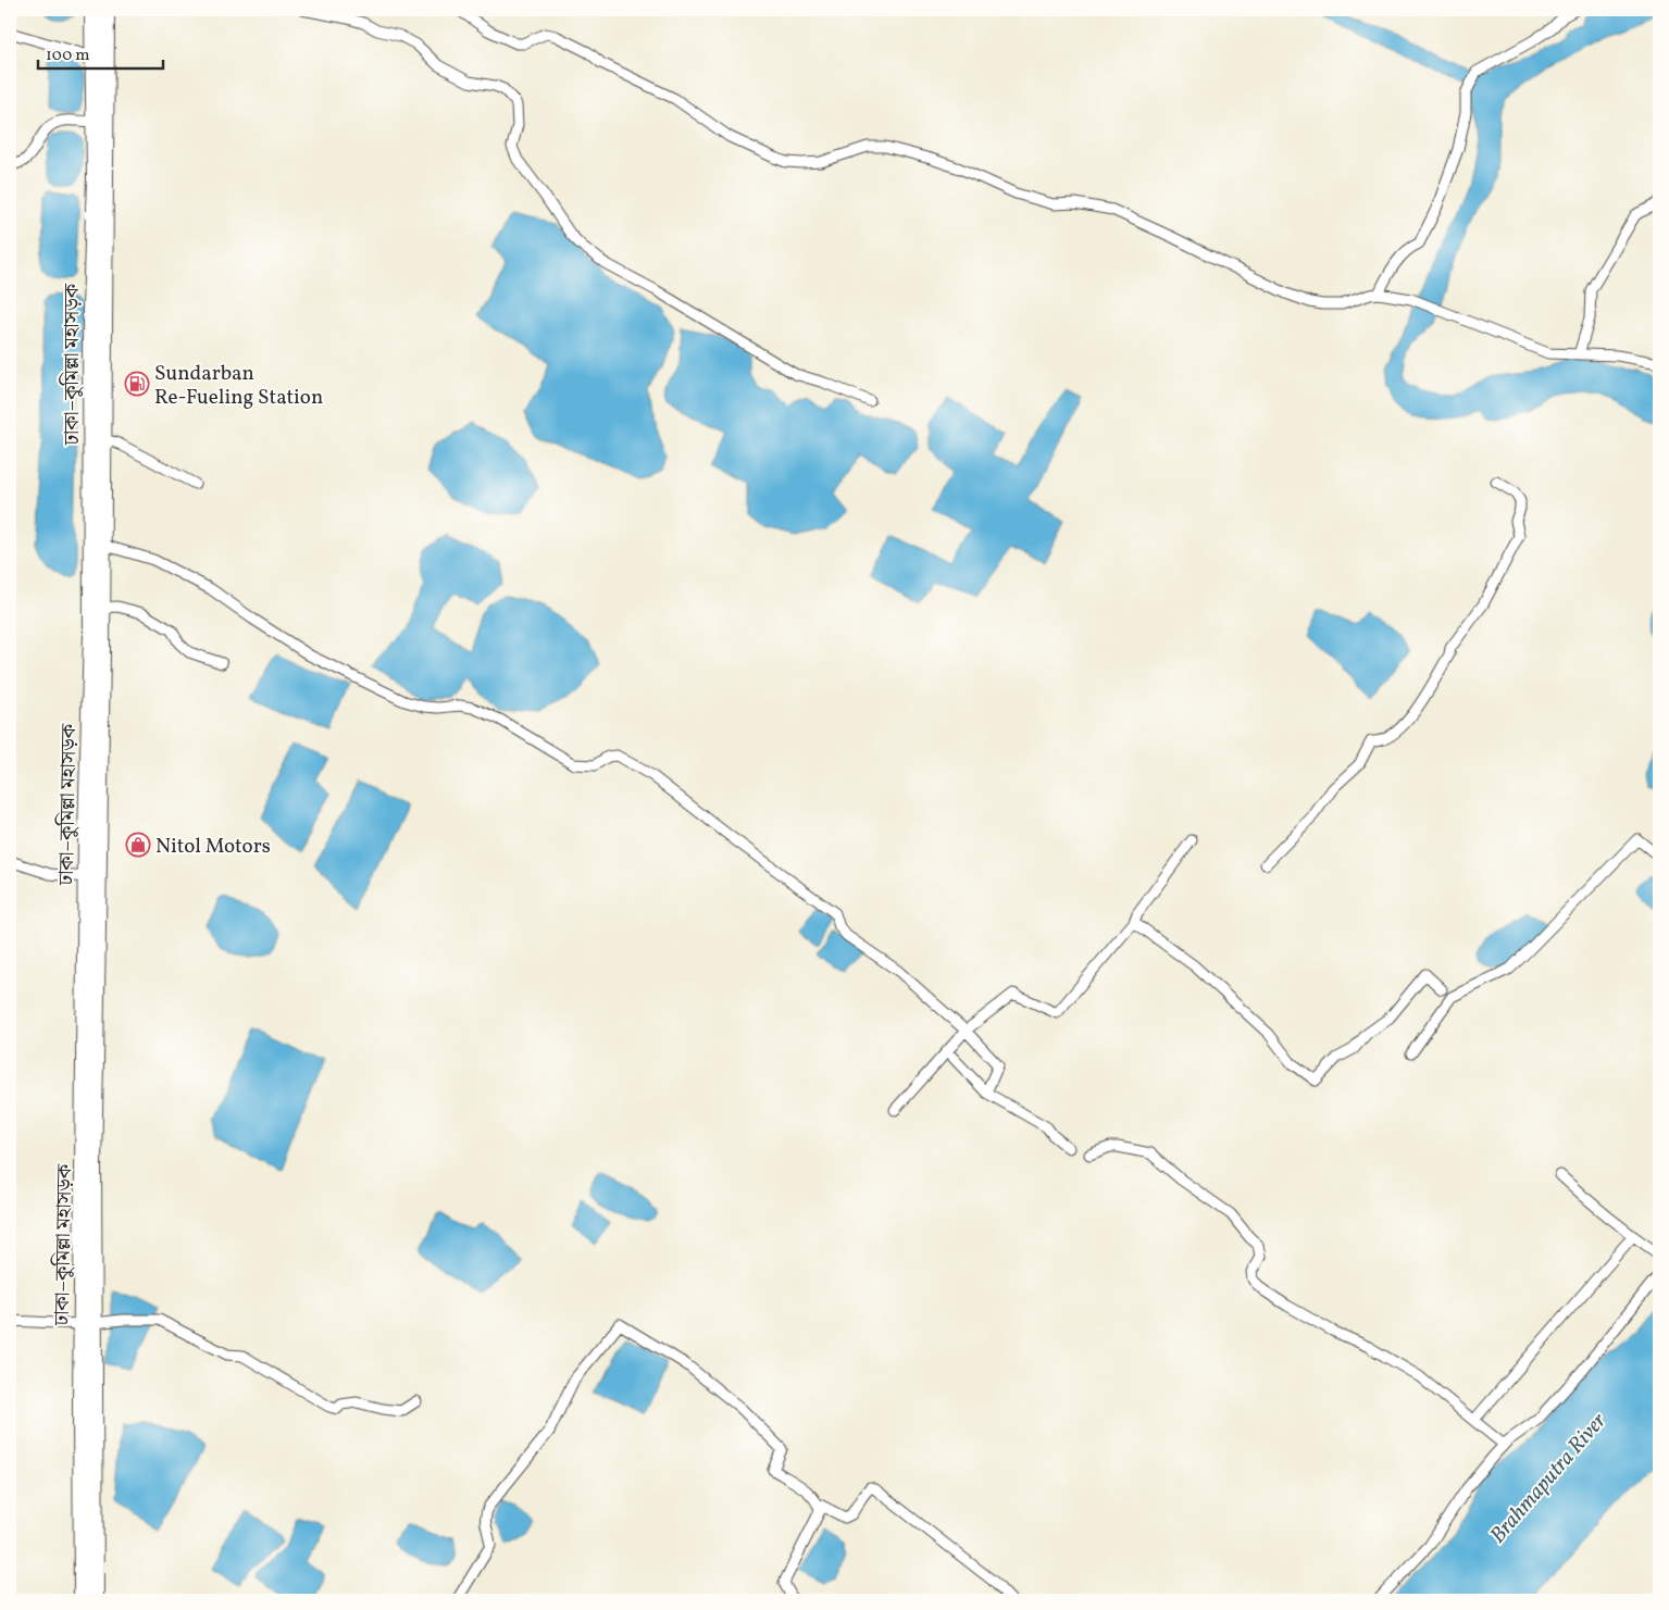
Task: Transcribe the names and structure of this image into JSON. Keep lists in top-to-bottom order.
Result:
{
  "streets": {
    "highway": ["ঢাকা–কুমিল্লা মহাসড়ক"]
  },
  "water": ["Brahmaputra River"],
  "places": {
    "fuel station": ["Sundarban Re-Fueling Station"],
    "shop": ["Nitol Motors"]
  },
  "scale_bar": "100 m"
}
